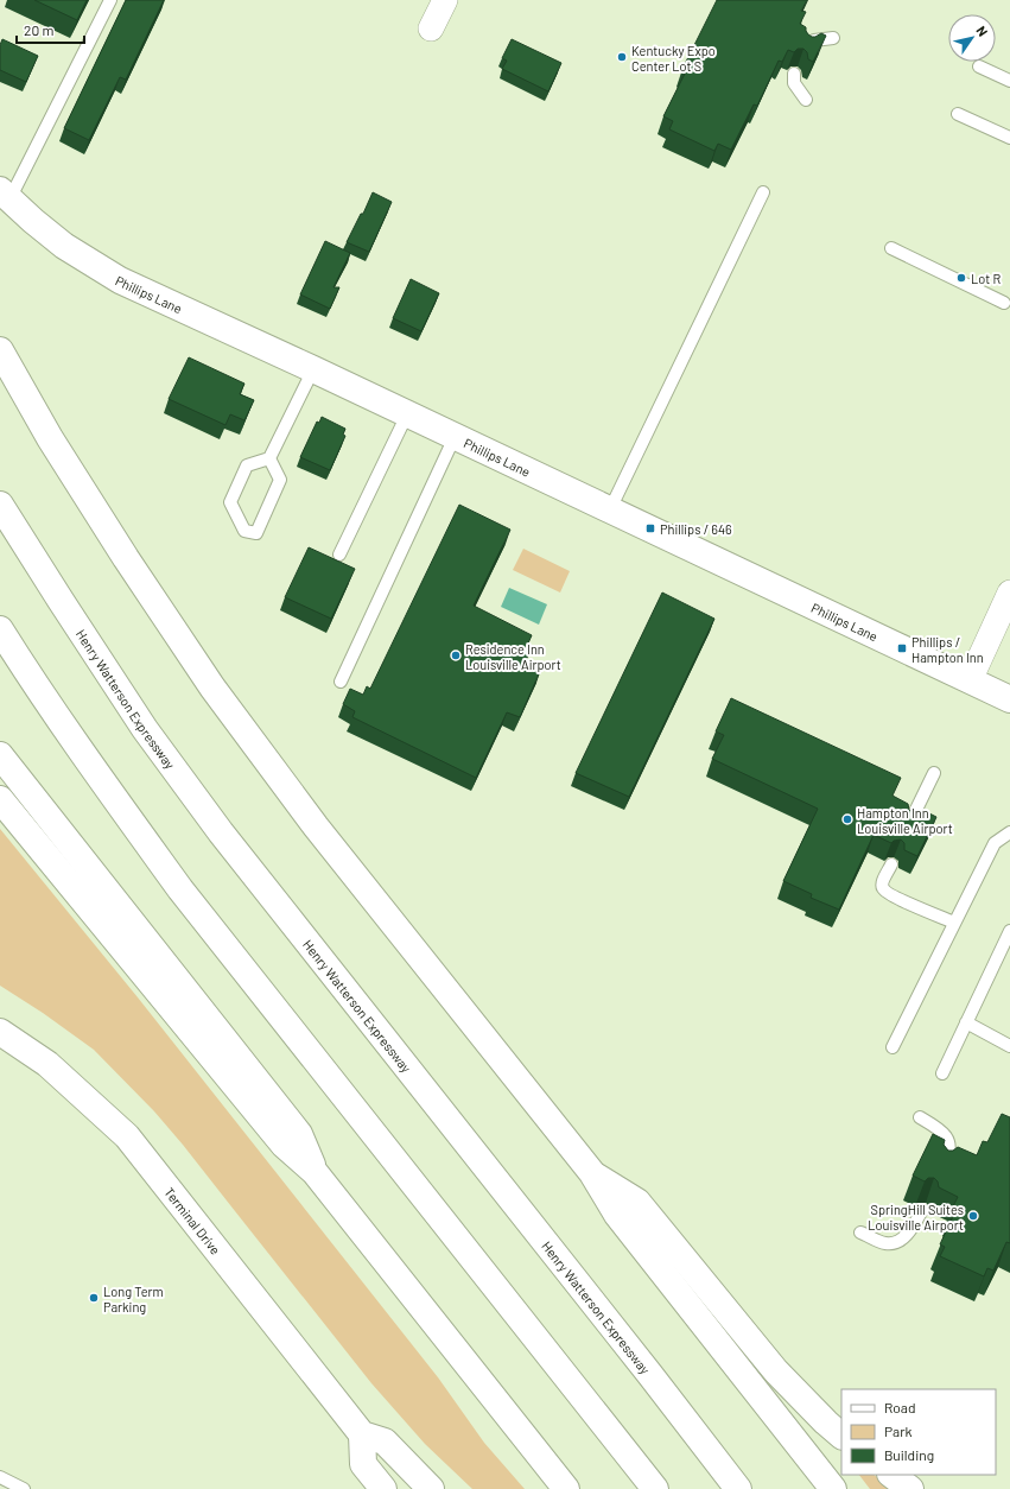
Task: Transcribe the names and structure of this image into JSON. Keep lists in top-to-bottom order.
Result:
{
  "streets": {
    "main road": ["Phillips Lane", "Henry Watterson Expressway", "Terminal Drive"]
  },
  "places": {
    "other": [
      "Kentucky Expo Center Lot S",
      "Lot R",
      "Residence Inn Louisville Airport",
      "Hampton Inn Louisville Airport",
      "SpringHill Suites Louisville Airport",
      "Long Term Parking"
    ],
    "transit": ["Phillips / 646", "Phillips / Hampton Inn"]
  },
  "legend": ["Road", "Park", "Building"],
  "scale_bar": "20 m",
  "north": "top right"
}
